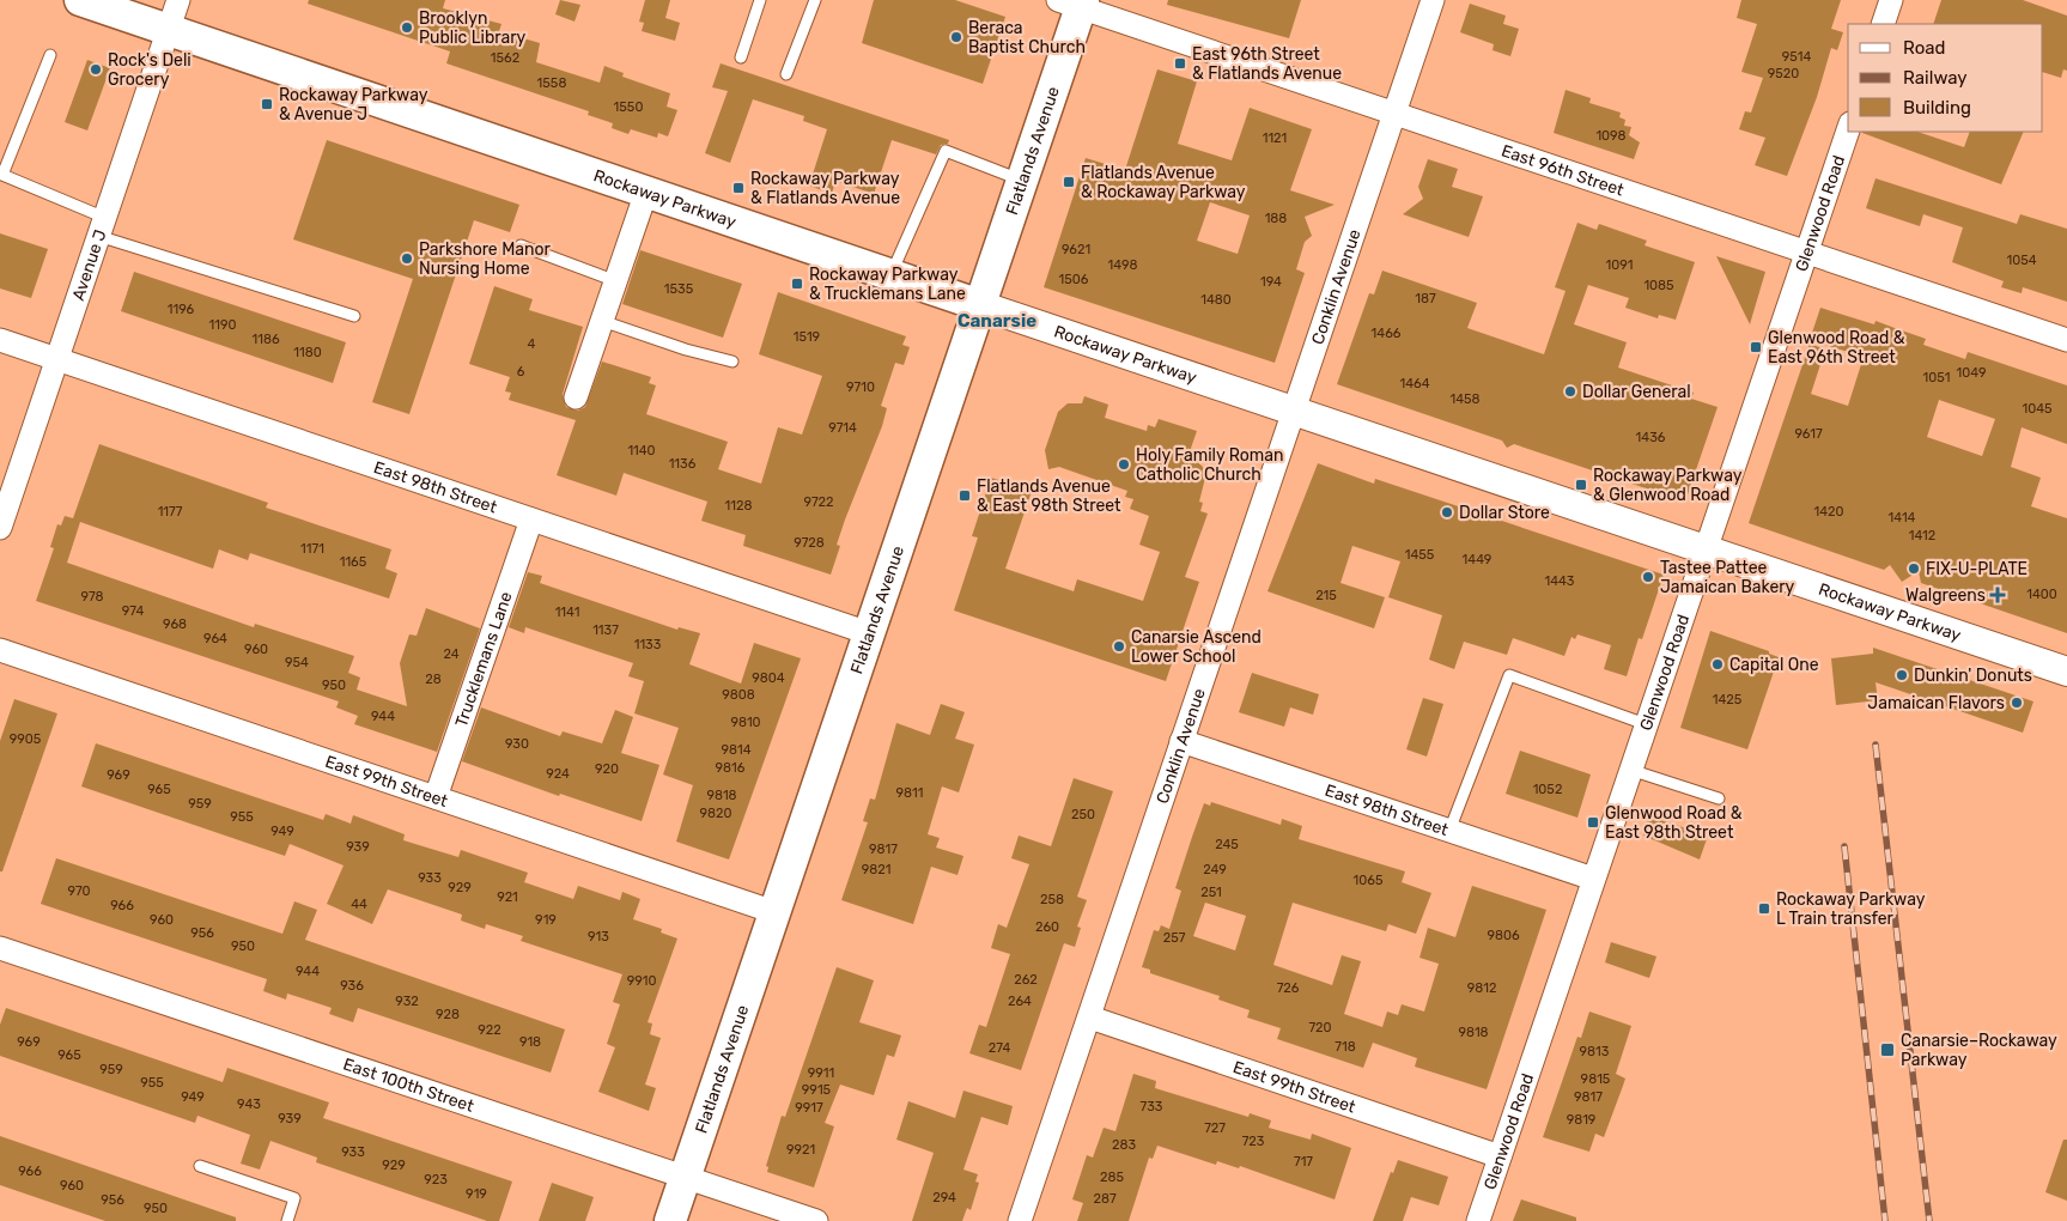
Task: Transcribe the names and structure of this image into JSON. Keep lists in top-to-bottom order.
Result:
{
  "streets": {
    "main road": ["Flatlands Avenue", "Rockaway Parkway"],
    "street": [
      "East 96th Street",
      "Glenwood Road",
      "Avenue J",
      "Conklin Avenue",
      "East 98th Street",
      "Trucklemans Lane",
      "East 99th Street",
      "East 100th Street"
    ]
  },
  "crossings": [
    ["Flatlands Avenue", "East 96th Street"],
    ["Flatlands Avenue", "Rockaway Parkway"],
    ["Flatlands Avenue", "East 98th Street"],
    ["Flatlands Avenue", "East 99th Street"],
    ["Flatlands Avenue", "East 100th Street"],
    ["East 96th Street", "Glenwood Road"],
    ["East 96th Street", "Conklin Avenue"],
    ["Rockaway Parkway", "Glenwood Road"],
    ["Rockaway Parkway", "Avenue J"],
    ["Rockaway Parkway", "Conklin Avenue"],
    ["Glenwood Road", "East 98th Street"],
    ["Glenwood Road", "East 99th Street"],
    ["Avenue J", "East 98th Street"],
    ["Conklin Avenue", "East 98th Street"],
    ["Conklin Avenue", "East 99th Street"],
    ["East 98th Street", "Trucklemans Lane"],
    ["Trucklemans Lane", "East 99th Street"]
  ],
  "districts": ["Canarsie"],
  "places": {
    "other": [
      "Brooklyn Public Library",
      "Beraca Baptist Church",
      "Rock's Deli Grocery",
      "Parkshore Manor Nursing Home",
      "Dollar General",
      "Holy Family Roman Catholic Church",
      "Dollar Store",
      "FIX-U-PLATE",
      "Tastee Pattee Jamaican Bakery",
      "Canarsie Ascend Lower School",
      "Capital One",
      "Dunkin' Donuts",
      "Jamaican Flavors"
    ],
    "transit": [
      "East 96th Street & Flatlands Avenue",
      "Rockaway Parkway & Avenue J",
      "Flatlands Avenue & Rockaway Parkway",
      "Rockaway Parkway & Flatlands Avenue",
      "Rockaway Parkway & Trucklemans Lane",
      "Glenwood Road & East 96th Street",
      "Rockaway Parkway & Glenwood Road",
      "Flatlands Avenue & East 98th Street",
      "Glenwood Road & East 98th Street",
      "Rockaway Parkway L Train transfer",
      "Canarsie–Rockaway Parkway"
    ],
    "health": ["Walgreens"]
  },
  "house_numbers": [
    "9514",
    "1562",
    "9520",
    "1558",
    "1550",
    "1098",
    "1121",
    "188",
    "9621",
    "1054",
    "1498",
    "1091",
    "1506",
    "194",
    "1085",
    "1535",
    "187",
    "1480",
    "1196",
    "1190",
    "1466",
    "1519",
    "1186",
    "4",
    "1180",
    "6",
    "1049",
    "1051",
    "1464",
    "9710",
    "1458",
    "1045",
    "9714",
    "9617",
    "1436",
    "1140",
    "1136",
    "9722",
    "1128",
    "1177",
    "1420",
    "1414",
    "1412",
    "9728",
    "1171",
    "1455",
    "1449",
    "1165",
    "1443",
    "1400",
    "215",
    "978",
    "974",
    "1141",
    "968",
    "1137",
    "964",
    "1133",
    "960",
    "24",
    "954",
    "9804",
    "28",
    "950",
    "9808",
    "1425",
    "944",
    "9810",
    "9905",
    "930",
    "9814",
    "9816",
    "920",
    "924",
    "969",
    "965",
    "1052",
    "9811",
    "9818",
    "959",
    "9820",
    "250",
    "955",
    "949",
    "245",
    "939",
    "9817",
    "9821",
    "249",
    "933",
    "1065",
    "929",
    "970",
    "251",
    "921",
    "258",
    "44",
    "966",
    "960",
    "919",
    "260",
    "956",
    "9806",
    "913",
    "257",
    "950",
    "944",
    "262",
    "9910",
    "936",
    "726",
    "9812",
    "932",
    "264",
    "928",
    "720",
    "922",
    "9818",
    "969",
    "918",
    "718",
    "274",
    "9813",
    "965",
    "959",
    "9911",
    "9815",
    "955",
    "9915",
    "949",
    "9817",
    "943",
    "733",
    "9917",
    "939",
    "9819",
    "727",
    "723",
    "283",
    "9921",
    "933",
    "717",
    "929",
    "966",
    "285",
    "923",
    "960",
    "919",
    "294",
    "287",
    "956",
    "950"
  ],
  "legend": ["Road", "Railway", "Building"]
}
